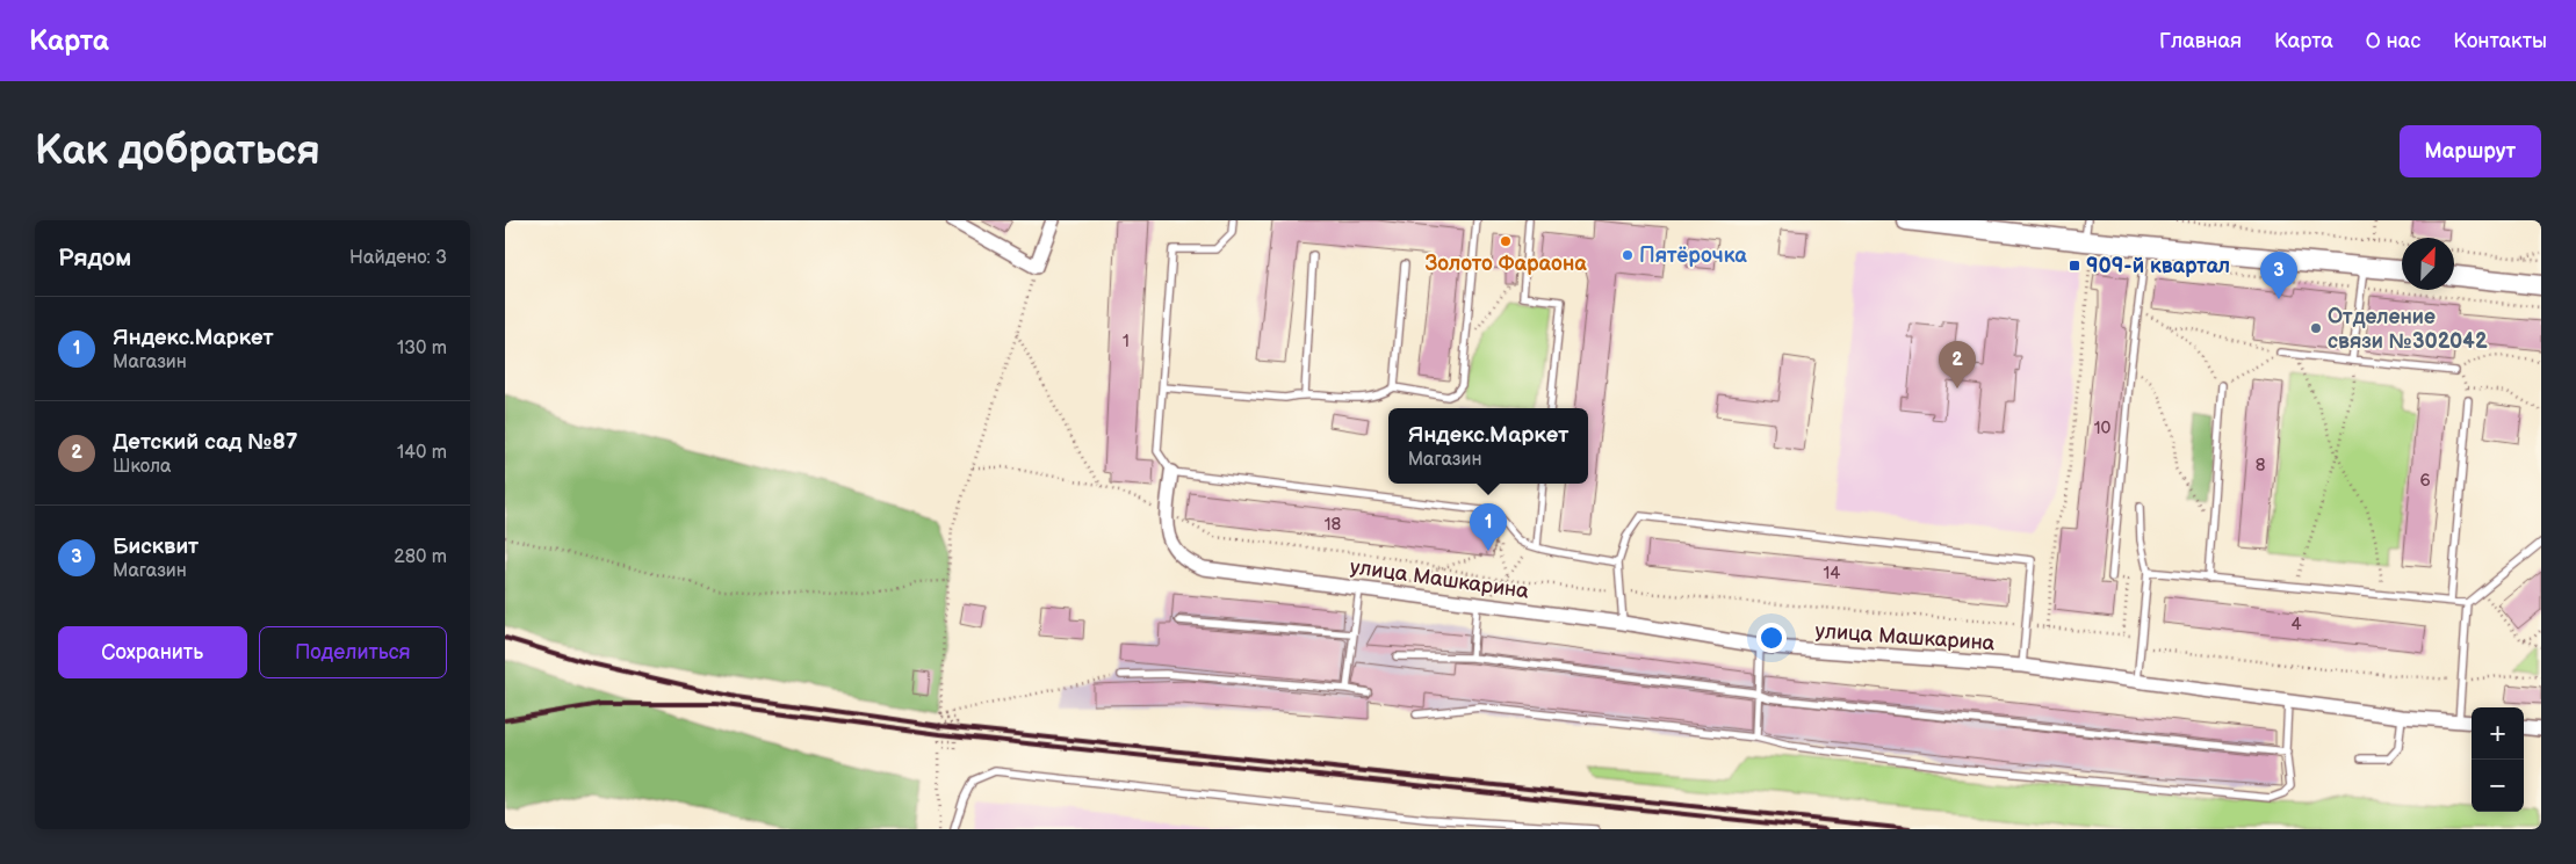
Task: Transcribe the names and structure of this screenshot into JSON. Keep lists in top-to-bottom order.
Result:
{
  "streets": {
    "street": ["улица Машкарина"]
  },
  "places": {
    "other": ["Золото Фараона", "Пятёрочка", "Отделение связи №302042"],
    "transit": ["909-й квартал"]
  },
  "house_numbers": [
    "1",
    "10",
    "8",
    "6",
    "18",
    "14",
    "4"
  ],
  "north": "top right",
  "page": {
    "header": "Карта",
    "nav": [
      "Главная",
      "Карта",
      "О нас",
      "Контакты"
    ],
    "buttons": [
      "Маршрут",
      ["Сохранить", "Поделиться"]
    ],
    "title": "Как добраться",
    "heading": ["Рядом", "Найдено: 3"],
    "pins": ["3", "2", "1"],
    "list": [
      {
        "mark": "1",
        "name": "Яндекс.Маркет",
        "note": "Магазин",
        "value": "130 m"
      },
      {
        "mark": "2",
        "name": "Детский сад №87",
        "note": "Школа",
        "value": "140 m"
      },
      {
        "mark": "3",
        "name": "Бисквит",
        "note": "Магазин",
        "value": "280 m"
      }
    ],
    "popup": ["Яндекс.Маркет", "Магазин"],
    "map_buttons": ["+", "−"]
  }
}
